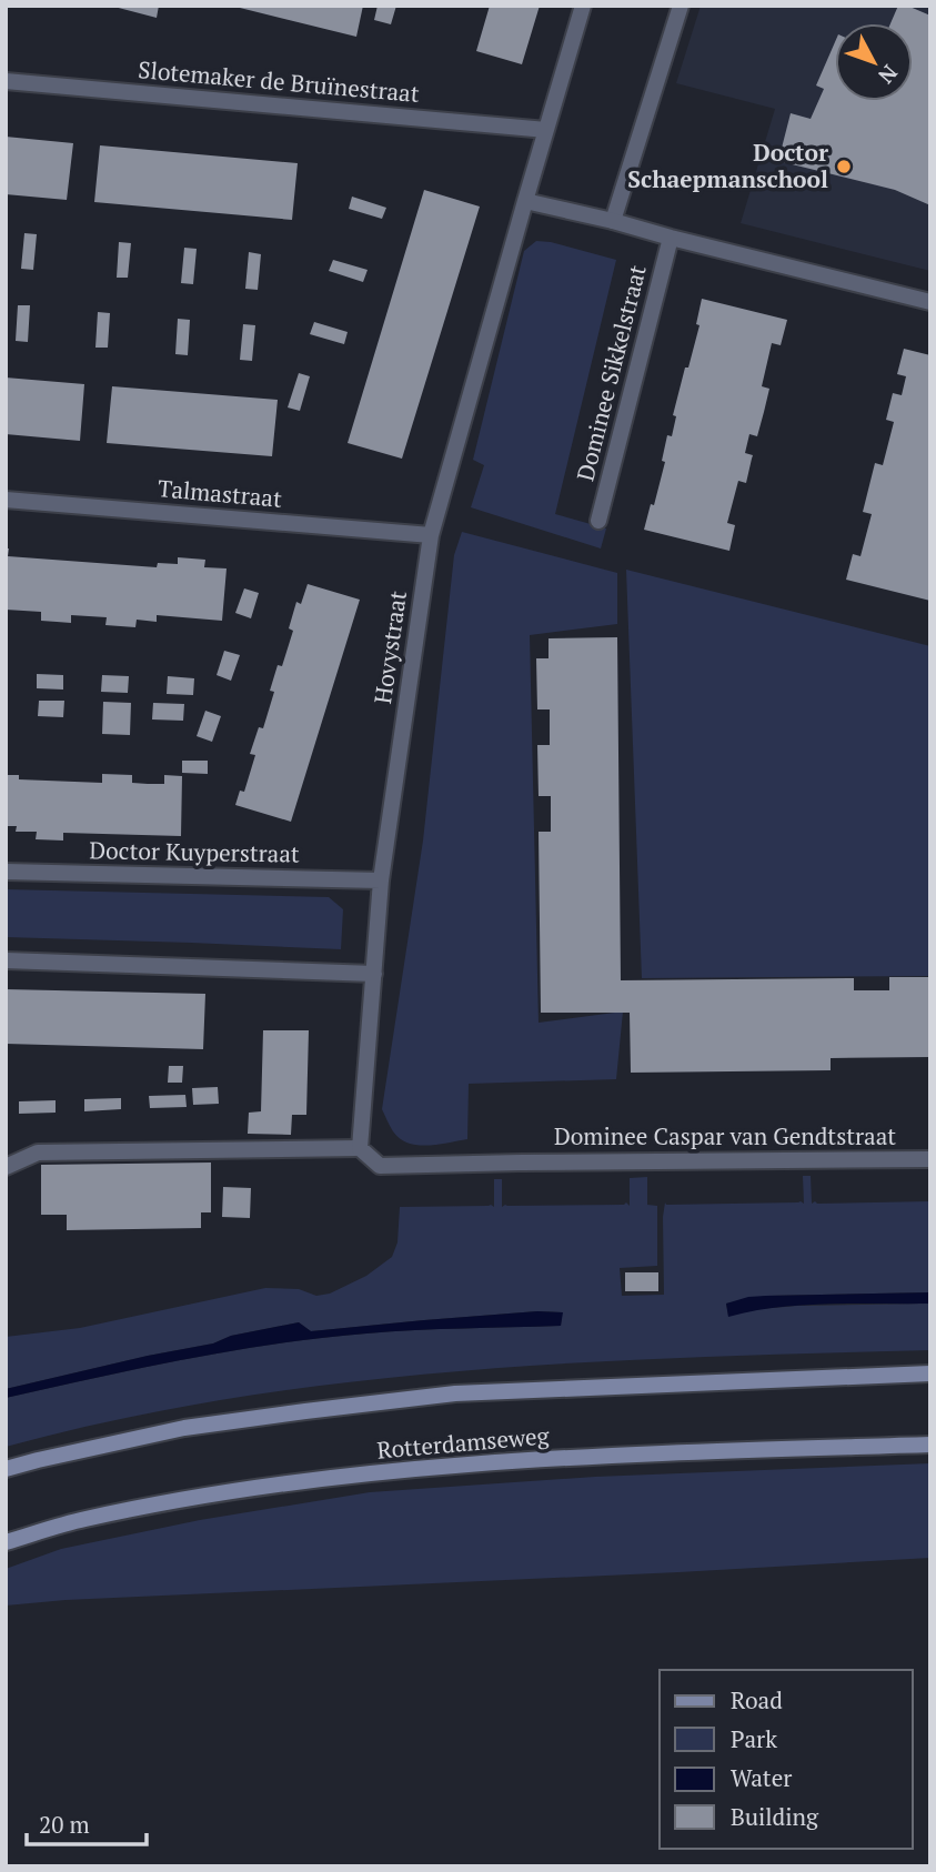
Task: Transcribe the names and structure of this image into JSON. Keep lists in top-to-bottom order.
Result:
{
  "streets": {
    "main road": ["Rotterdamseweg"],
    "street": [
      "Slotemaker de Bruïnestraat",
      "Dominee Sikkelstraat",
      "Talmastraat",
      "Hovystraat",
      "Doctor Kuyperstraat",
      "Dominee Caspar van Gendtstraat"
    ]
  },
  "crossings": [
    ["Slotemaker de Bruïnestraat", "Hovystraat"],
    ["Dominee Sikkelstraat", "Hovystraat"],
    ["Talmastraat", "Hovystraat"],
    ["Hovystraat", "Doctor Kuyperstraat"],
    ["Hovystraat", "Dominee Caspar van Gendtstraat"]
  ],
  "places": ["Doctor Schaepmanschool"],
  "legend": [
    "Road",
    "Park",
    "Water",
    "Building"
  ],
  "scale_bar": "20 m",
  "north": "bottom right"
}
